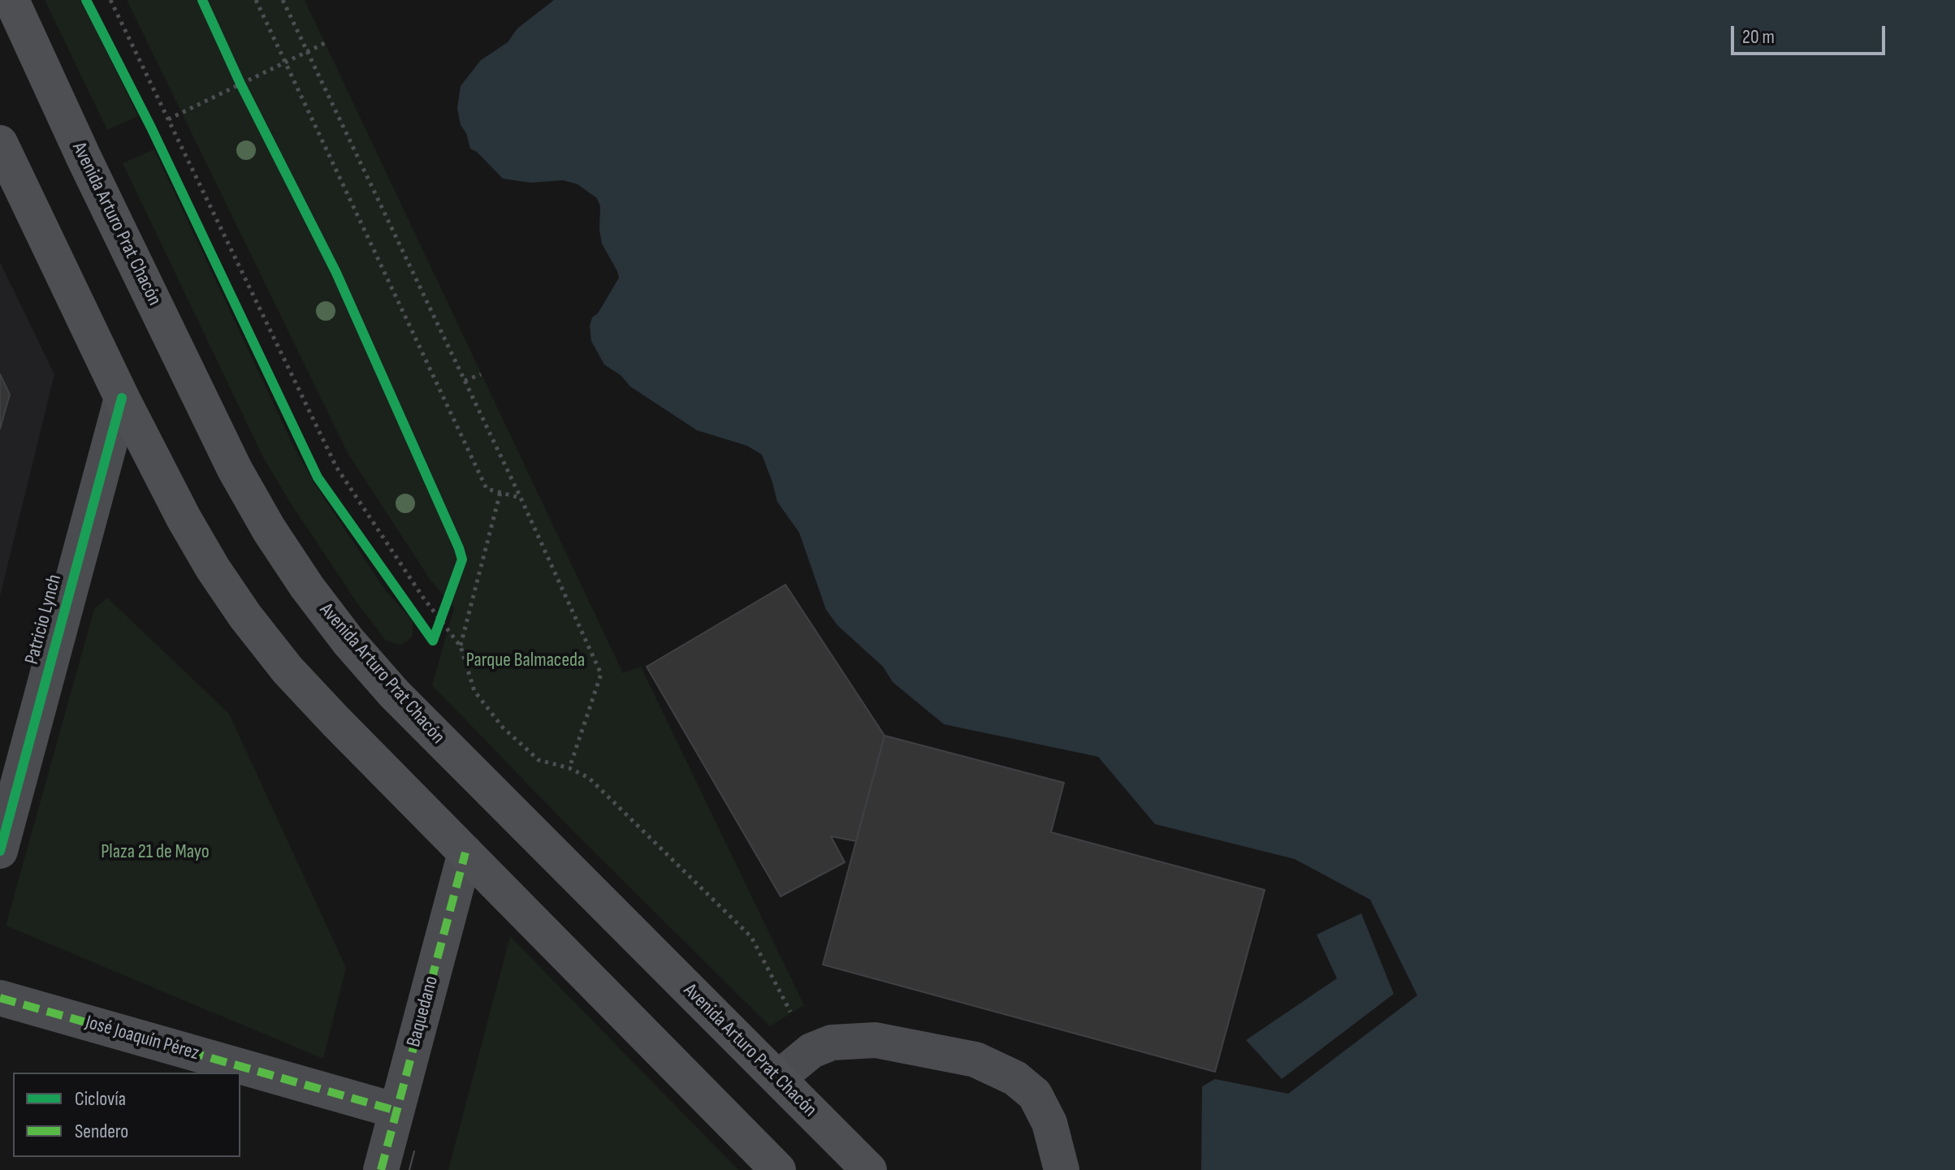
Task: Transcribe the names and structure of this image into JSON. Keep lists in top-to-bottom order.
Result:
{
  "streets": {
    "main road": ["Avenida Arturo Prat Chacón"],
    "street": ["Patricio Lynch", "Baquedano", "José Joaquín Pérez"]
  },
  "crossings": [
    ["Baquedano", "José Joaquín Pérez"]
  ],
  "parks": ["Parque Balmaceda", "Plaza 21 de Mayo"],
  "legend": ["Ciclovía", "Sendero"],
  "scale_bar": "20 m"
}
